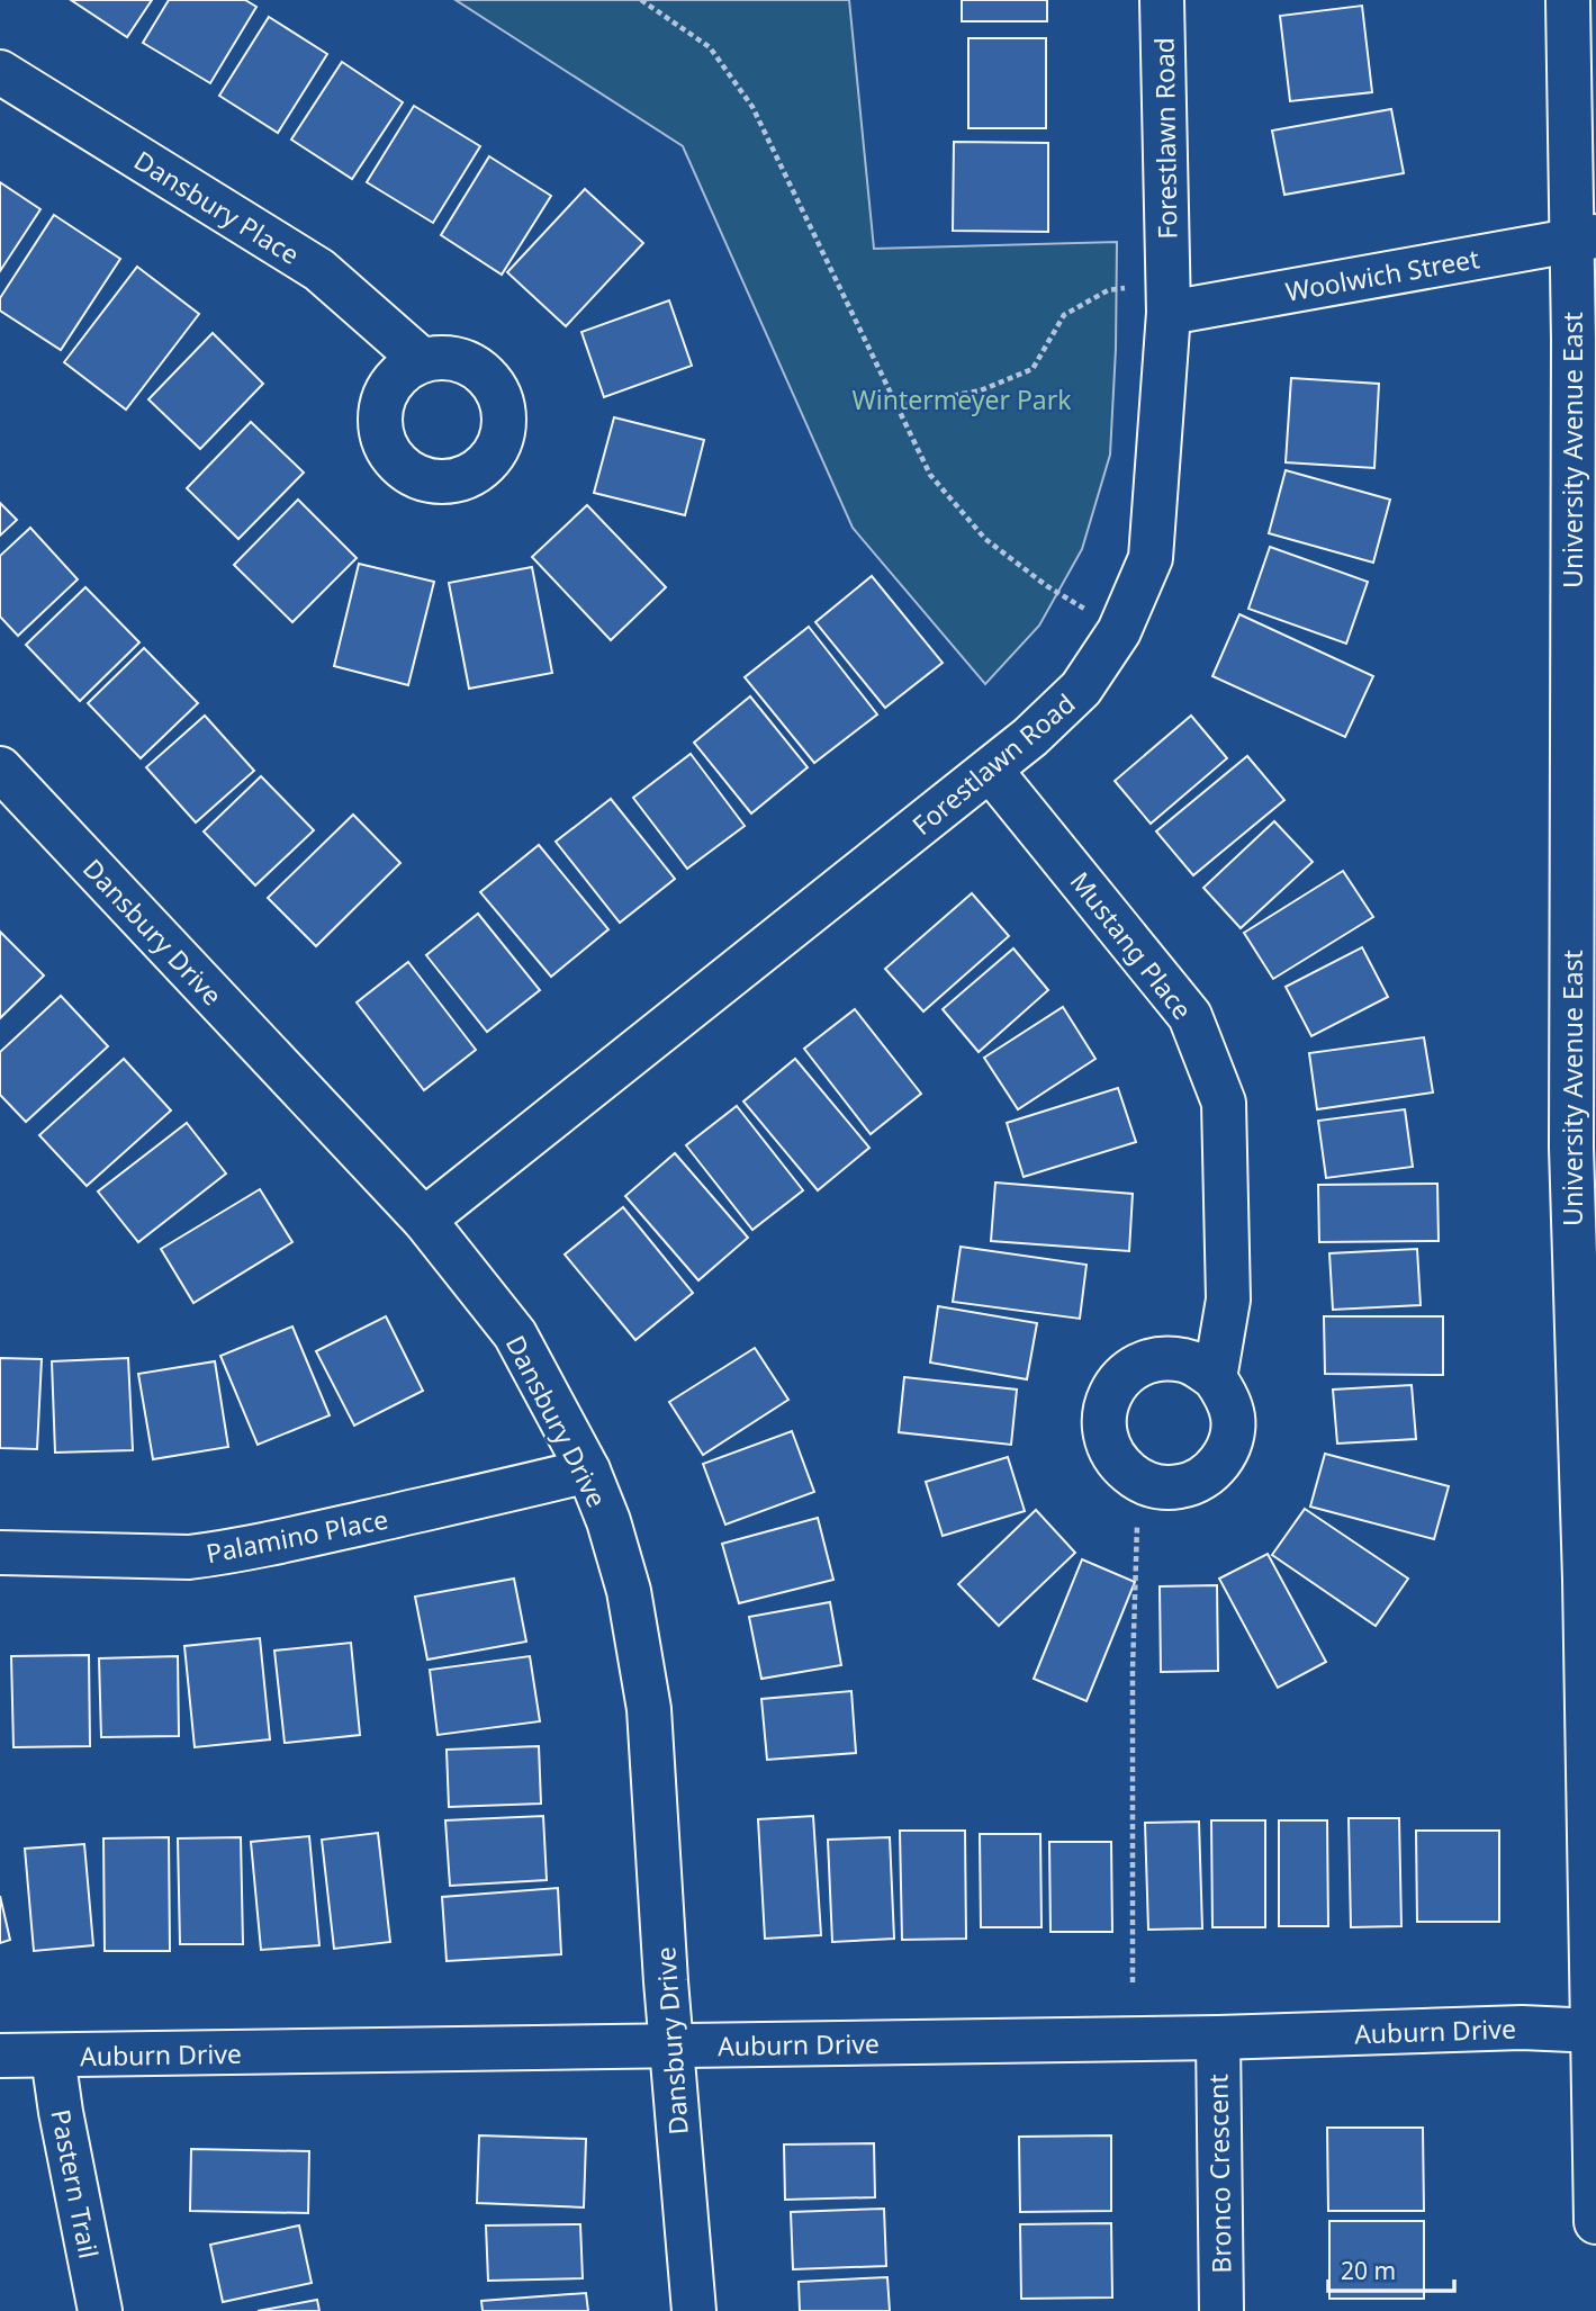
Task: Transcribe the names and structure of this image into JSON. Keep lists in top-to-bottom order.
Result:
{
  "streets": {
    "street": [
      "Forestlawn Road",
      "Dansbury Place",
      "Woolwich Street",
      "University Avenue East",
      "Dansbury Drive",
      "Mustang Place",
      "Palamino Place",
      "Auburn Drive",
      "Bronco Crescent",
      "Pastern Trail"
    ]
  },
  "crossings": [
    ["Forestlawn Road", "Woolwich Street"],
    ["Forestlawn Road", "Dansbury Drive"],
    ["Forestlawn Road", "Mustang Place"],
    ["Woolwich Street", "University Avenue East"],
    ["University Avenue East", "Auburn Drive"],
    ["Dansbury Drive", "Palamino Place"],
    ["Dansbury Drive", "Auburn Drive"],
    ["Auburn Drive", "Bronco Crescent"],
    ["Auburn Drive", "Pastern Trail"]
  ],
  "parks": ["Wintermeyer Park"],
  "scale_bar": "20 m"
}
